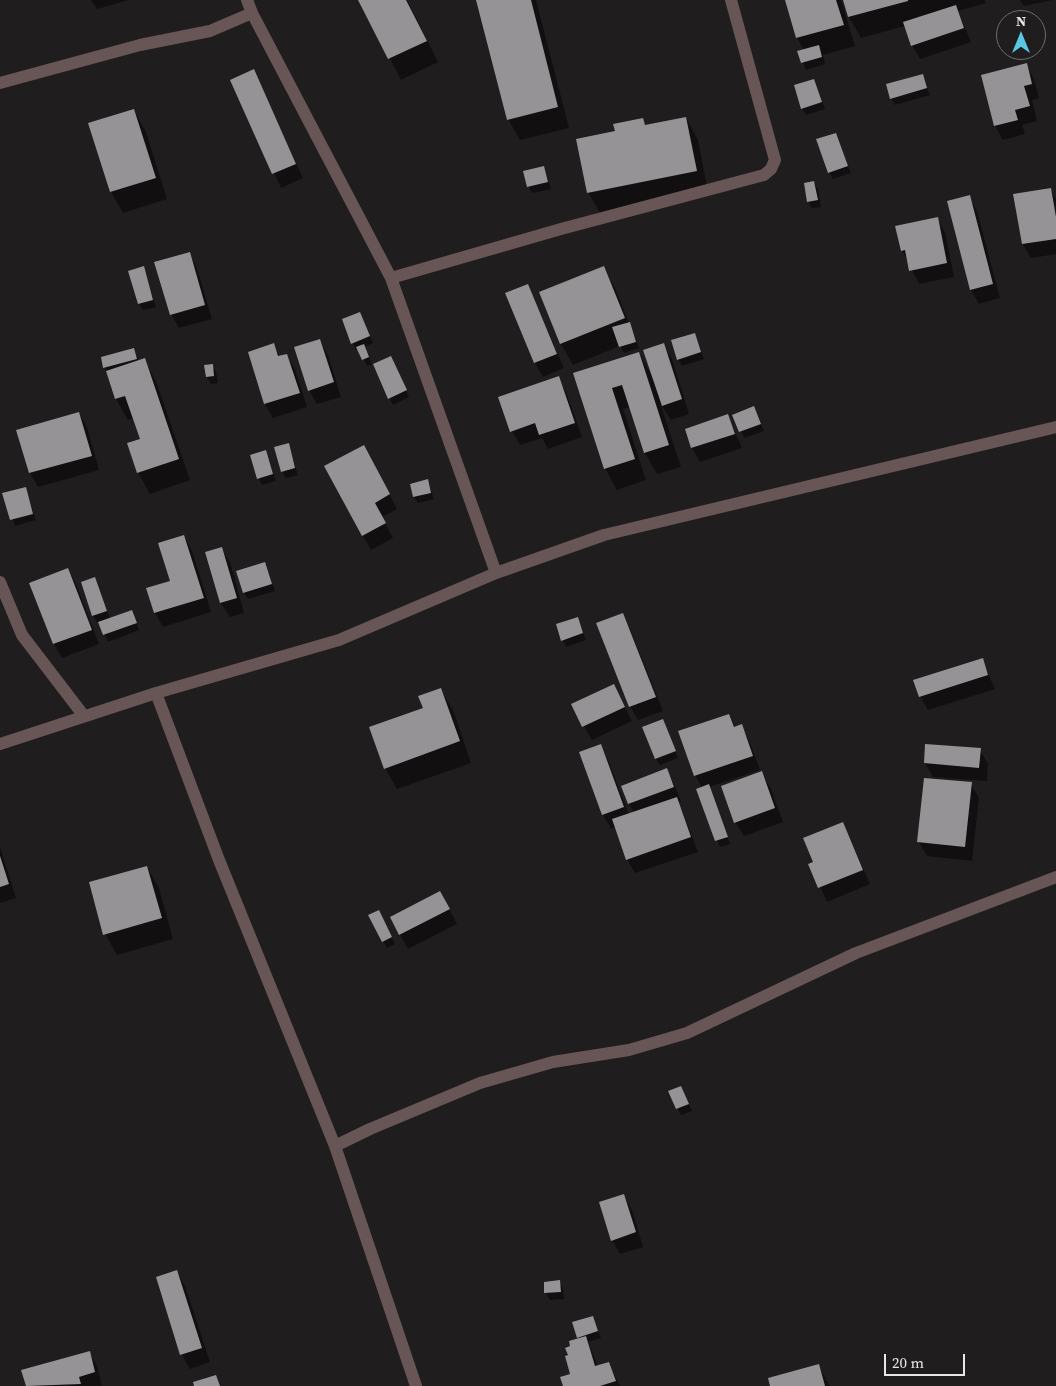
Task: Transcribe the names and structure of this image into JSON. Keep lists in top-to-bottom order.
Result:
{
  "scale_bar": "20 m",
  "north": "top"
}
